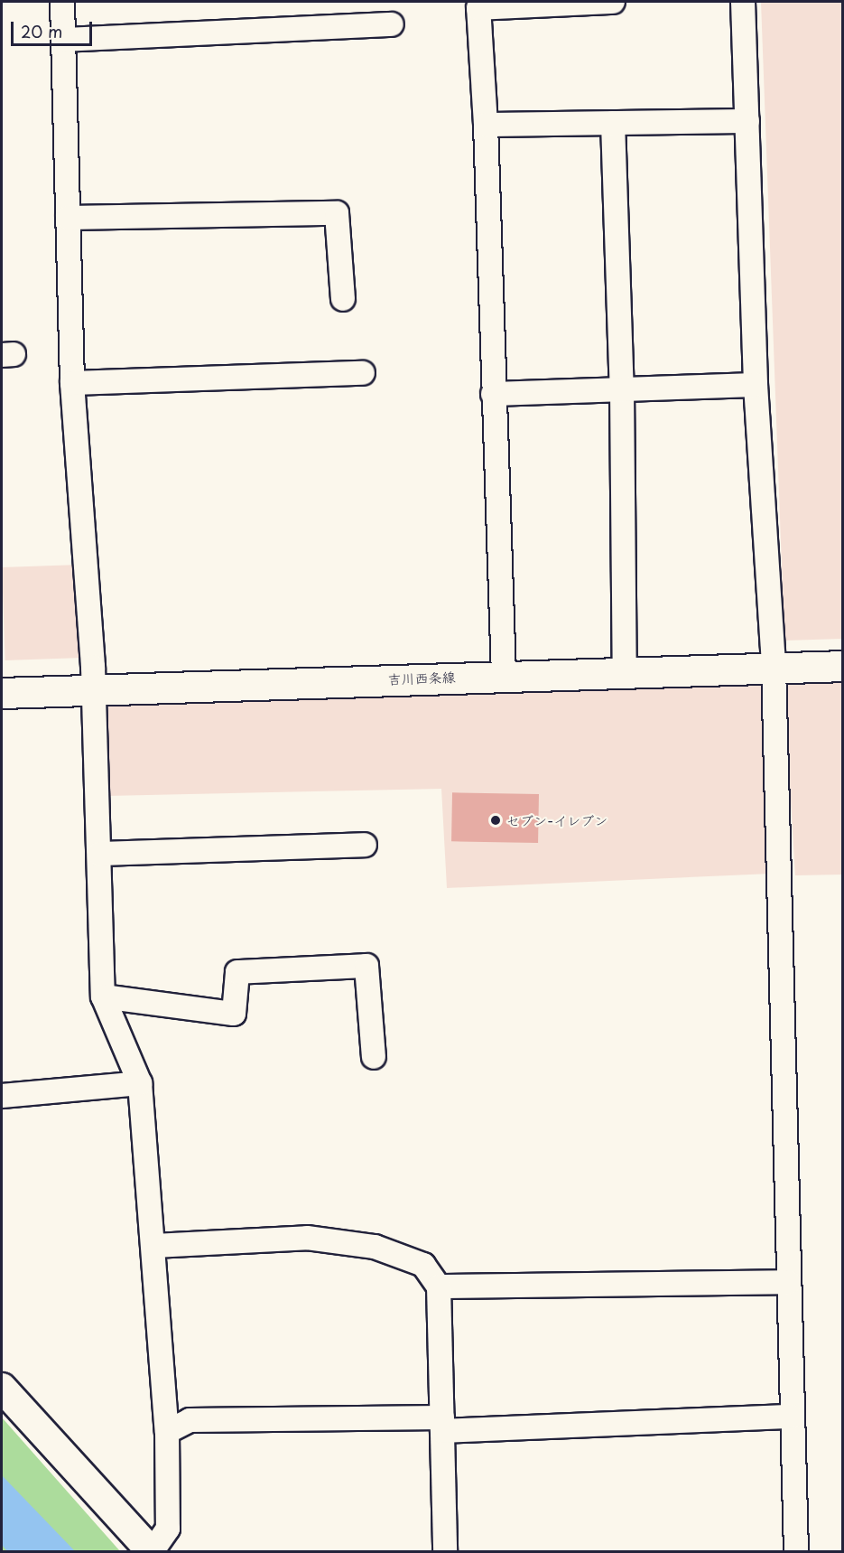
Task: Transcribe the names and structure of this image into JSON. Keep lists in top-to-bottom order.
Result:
{
  "streets": {
    "main road": ["吉川西条線"]
  },
  "places": ["セブン-イレブン"],
  "scale_bar": "20 m"
}
